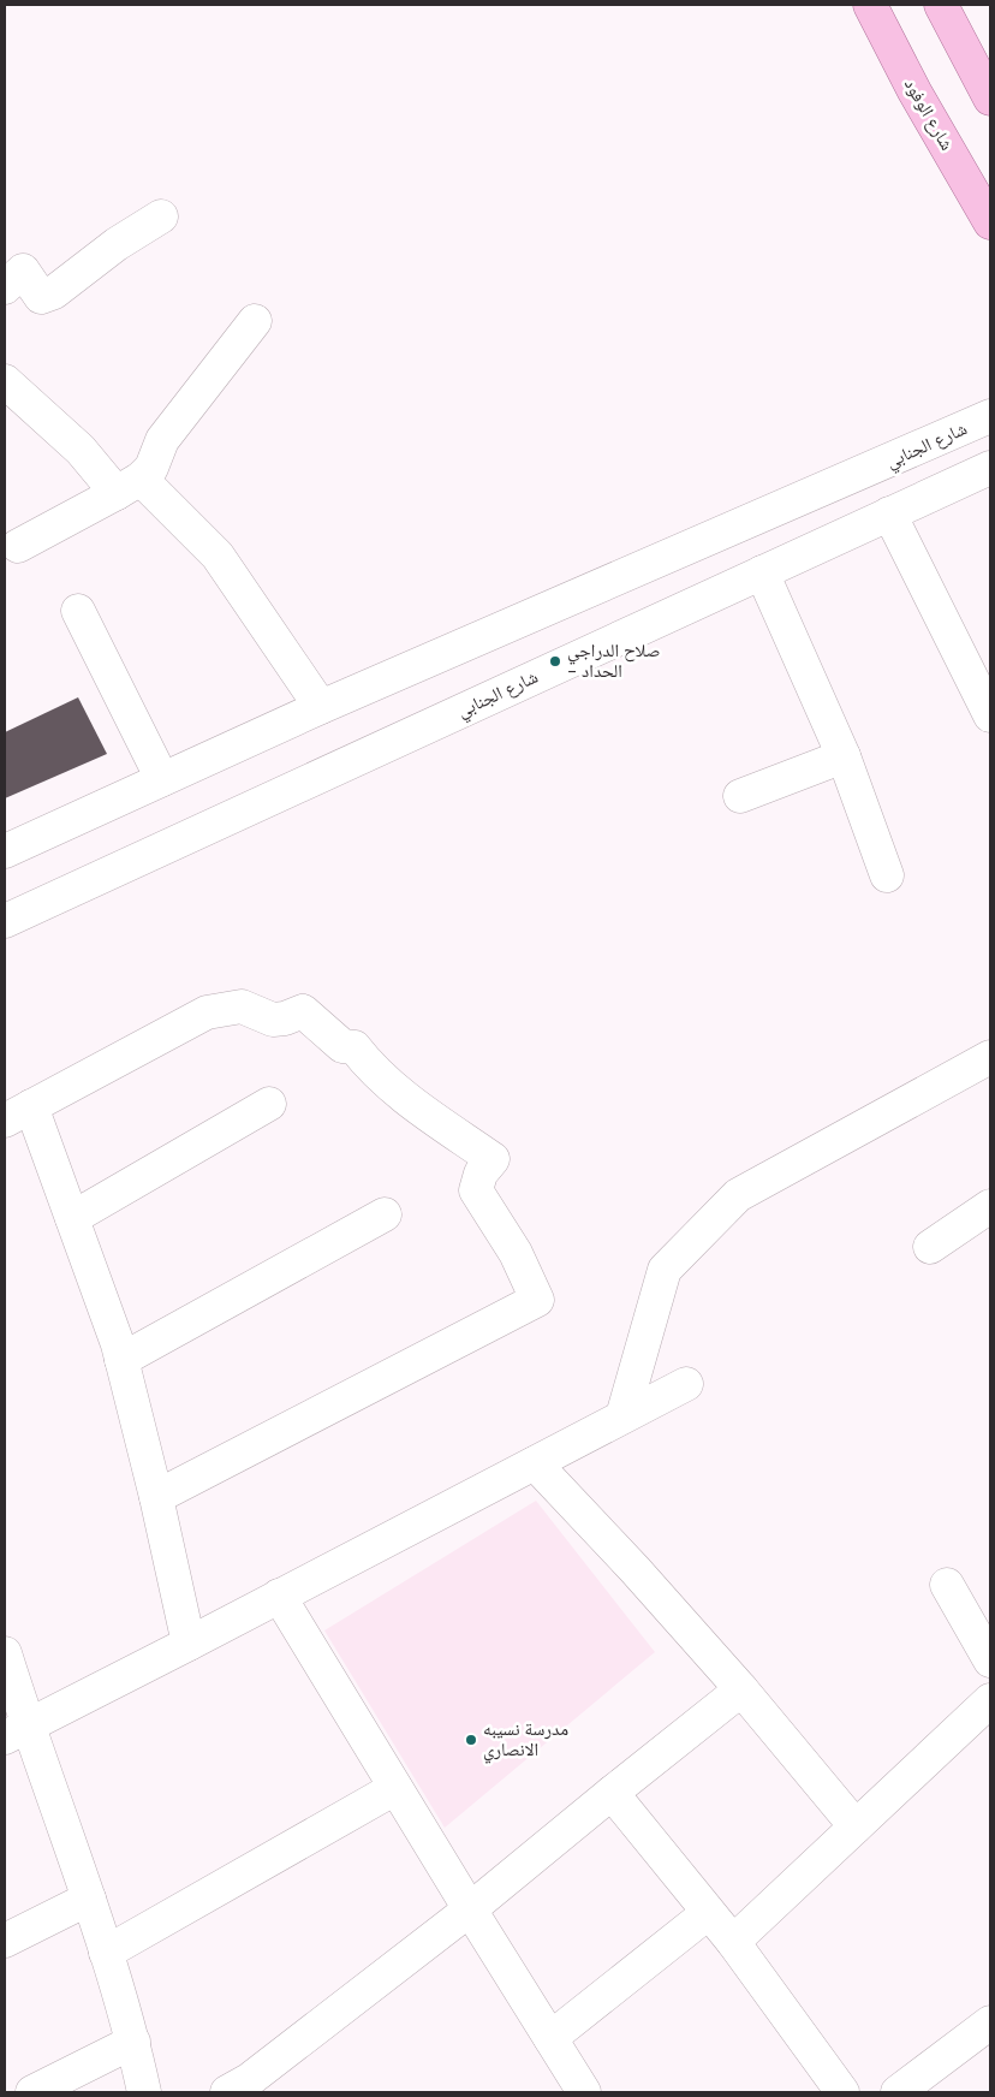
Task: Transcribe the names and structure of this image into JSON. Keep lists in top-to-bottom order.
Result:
{
  "streets": {
    "main road": ["شارع الوفود"],
    "street": ["شارع الجنابي"]
  },
  "places": ["صلاح الدراجي - الحداد", "مدرسة نسيبه الانصاري"]
}
